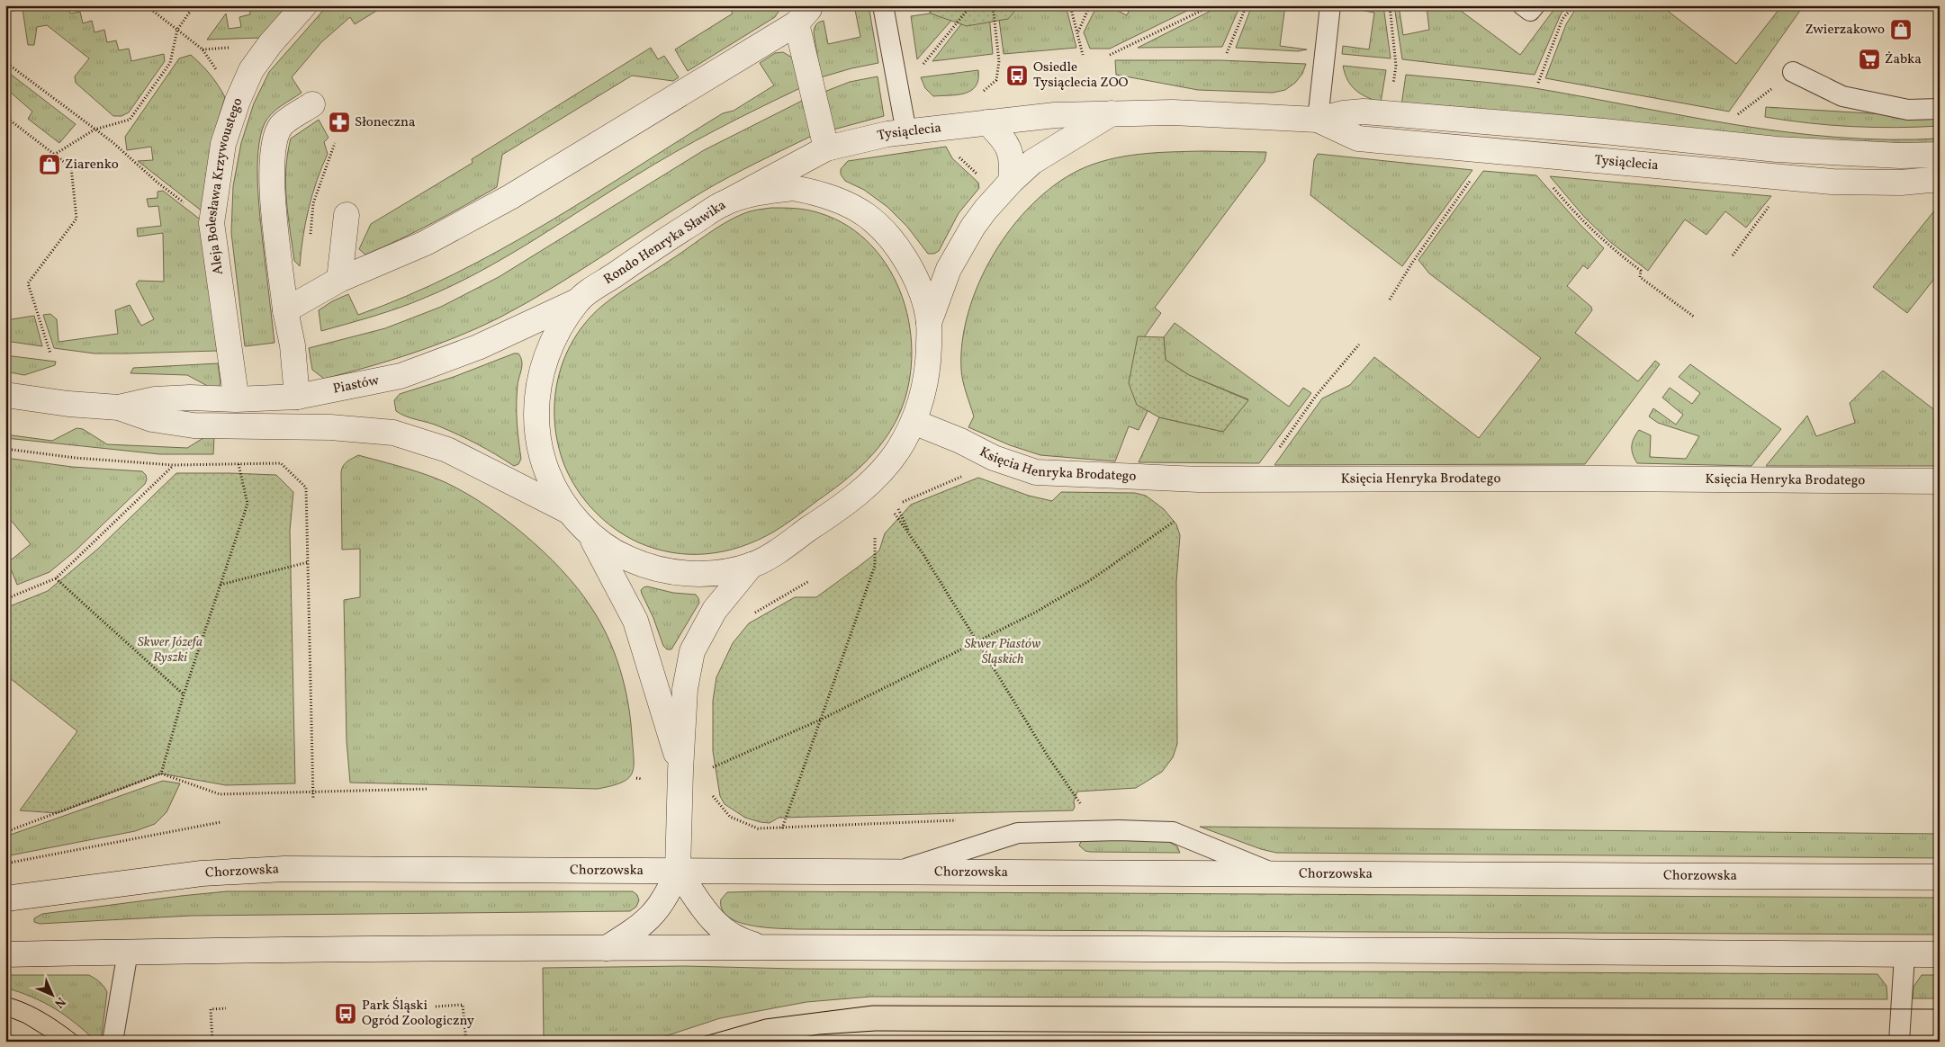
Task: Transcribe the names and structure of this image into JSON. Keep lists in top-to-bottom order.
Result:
{
  "streets": {
    "street": [
      "Tysiąclecia",
      "Aleja Bolesława Krzywoustego",
      "Rondo Henryka Sławika",
      "Piastów",
      "Księcia Henryka Brodatego",
      "Chorzowska"
    ]
  },
  "crossings": [
    ["Tysiąclecia", "Rondo Henryka Sławika"],
    ["Rondo Henryka Sławika", "Piastów"],
    ["Rondo Henryka Sławika", "Księcia Henryka Brodatego"]
  ],
  "parks": ["Skwer Józefa Ryszki", "Skwer Piastów Śląskich"],
  "places": {
    "shop": ["Zwierzakowo", "Ziarenko"],
    "supermarket": ["Żabka"],
    "bus stop": ["Osiedle Tysiąclecia ZOO", "Park Śląski Ogród Zoologiczny"],
    "pharmacy": ["Słoneczna"]
  },
  "north": "bottom right"
}
